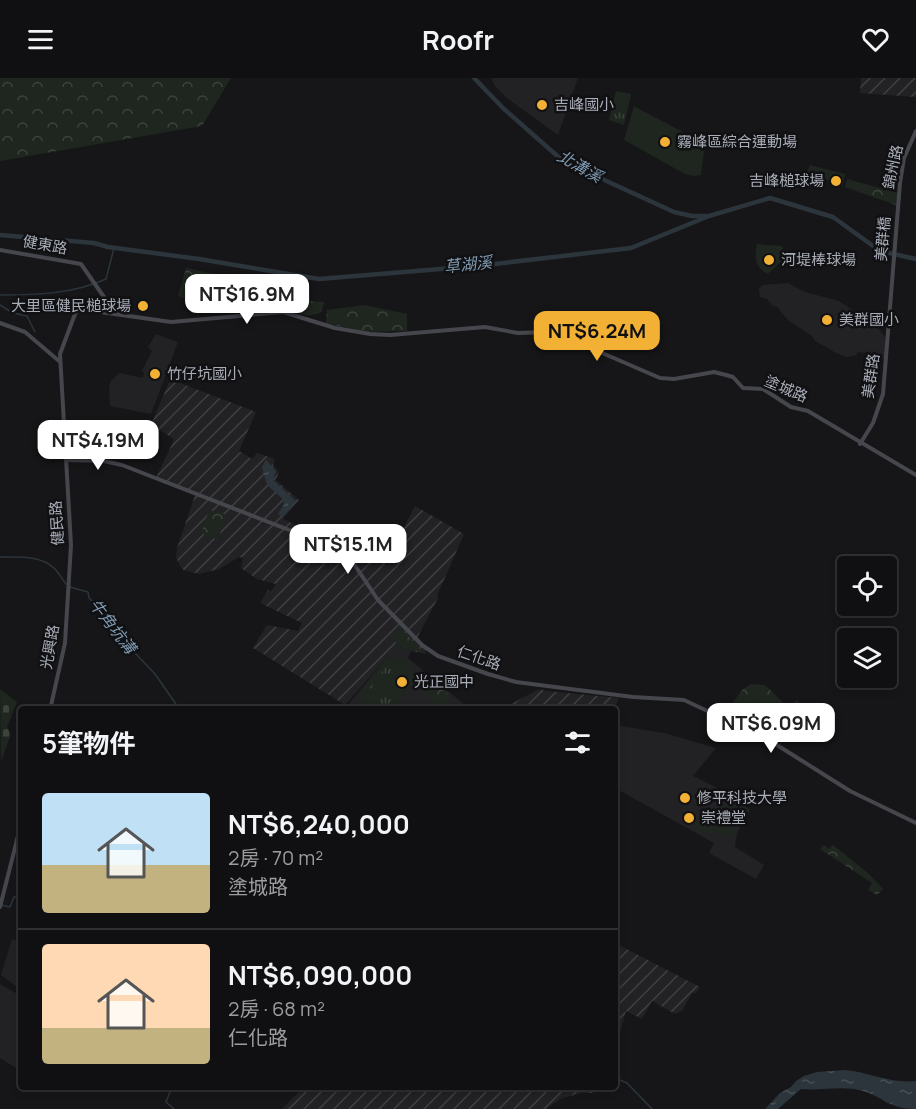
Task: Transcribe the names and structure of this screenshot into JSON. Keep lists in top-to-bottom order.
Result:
{
  "streets": {
    "street": [
      "錦州路",
      "美群橋",
      "健東路",
      "美群路",
      "塗城路",
      "健民路",
      "光興路",
      "仁化路"
    ]
  },
  "crossings": [
    ["錦州路", "美群橋"],
    ["美群橋", "美群路"],
    ["健東路", "塗城路"],
    ["健東路", "健民路"],
    ["美群路", "塗城路"],
    ["健民路", "光興路"],
    ["健民路", "仁化路"]
  ],
  "water": ["北溝溪", "草湖溪", "牛角坑溝"],
  "places": [
    "吉峰國小",
    "霧峰區綜合運動場",
    "吉峰槌球場",
    "河堤棒球場",
    "大里區健民槌球場",
    "美群國小",
    "竹仔坑國小",
    "光正國中",
    "修平科技大學",
    "崇禮堂"
  ],
  "page": {
    "header": "Roofr",
    "price": [
      "NT$16.9M",
      "NT$6.24M",
      "NT$4.19M",
      "NT$15.1M",
      "NT$6.09M"
    ],
    "heading": "5筆物件",
    "list": [
      {
        "name": "NT$6,240,000",
        "note": "2房 · 70 m² · 塗城路"
      },
      {
        "name": "NT$6,090,000",
        "note": "2房 · 68 m² · 仁化路"
      }
    ]
  }
}
